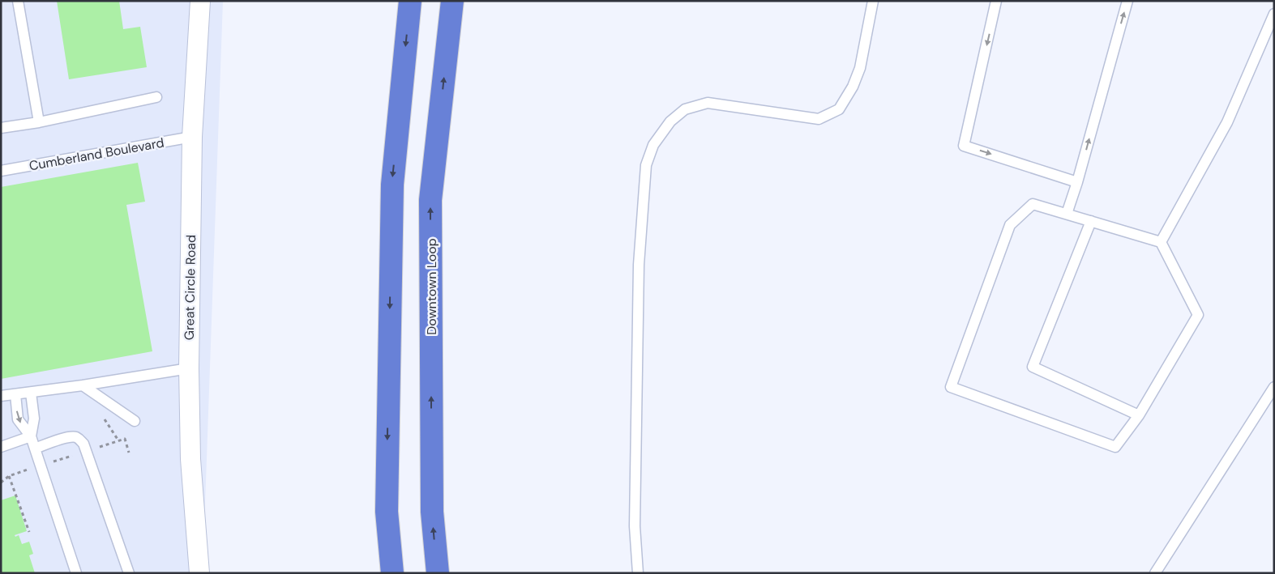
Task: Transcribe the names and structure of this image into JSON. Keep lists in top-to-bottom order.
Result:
{
  "streets": {
    "highway": ["Downtown Loop"],
    "street": ["Great Circle Road"],
    "lane": ["Cumberland Boulevard"]
  },
  "crossings": [
    ["Cumberland Boulevard", "Great Circle Road"]
  ]
}
